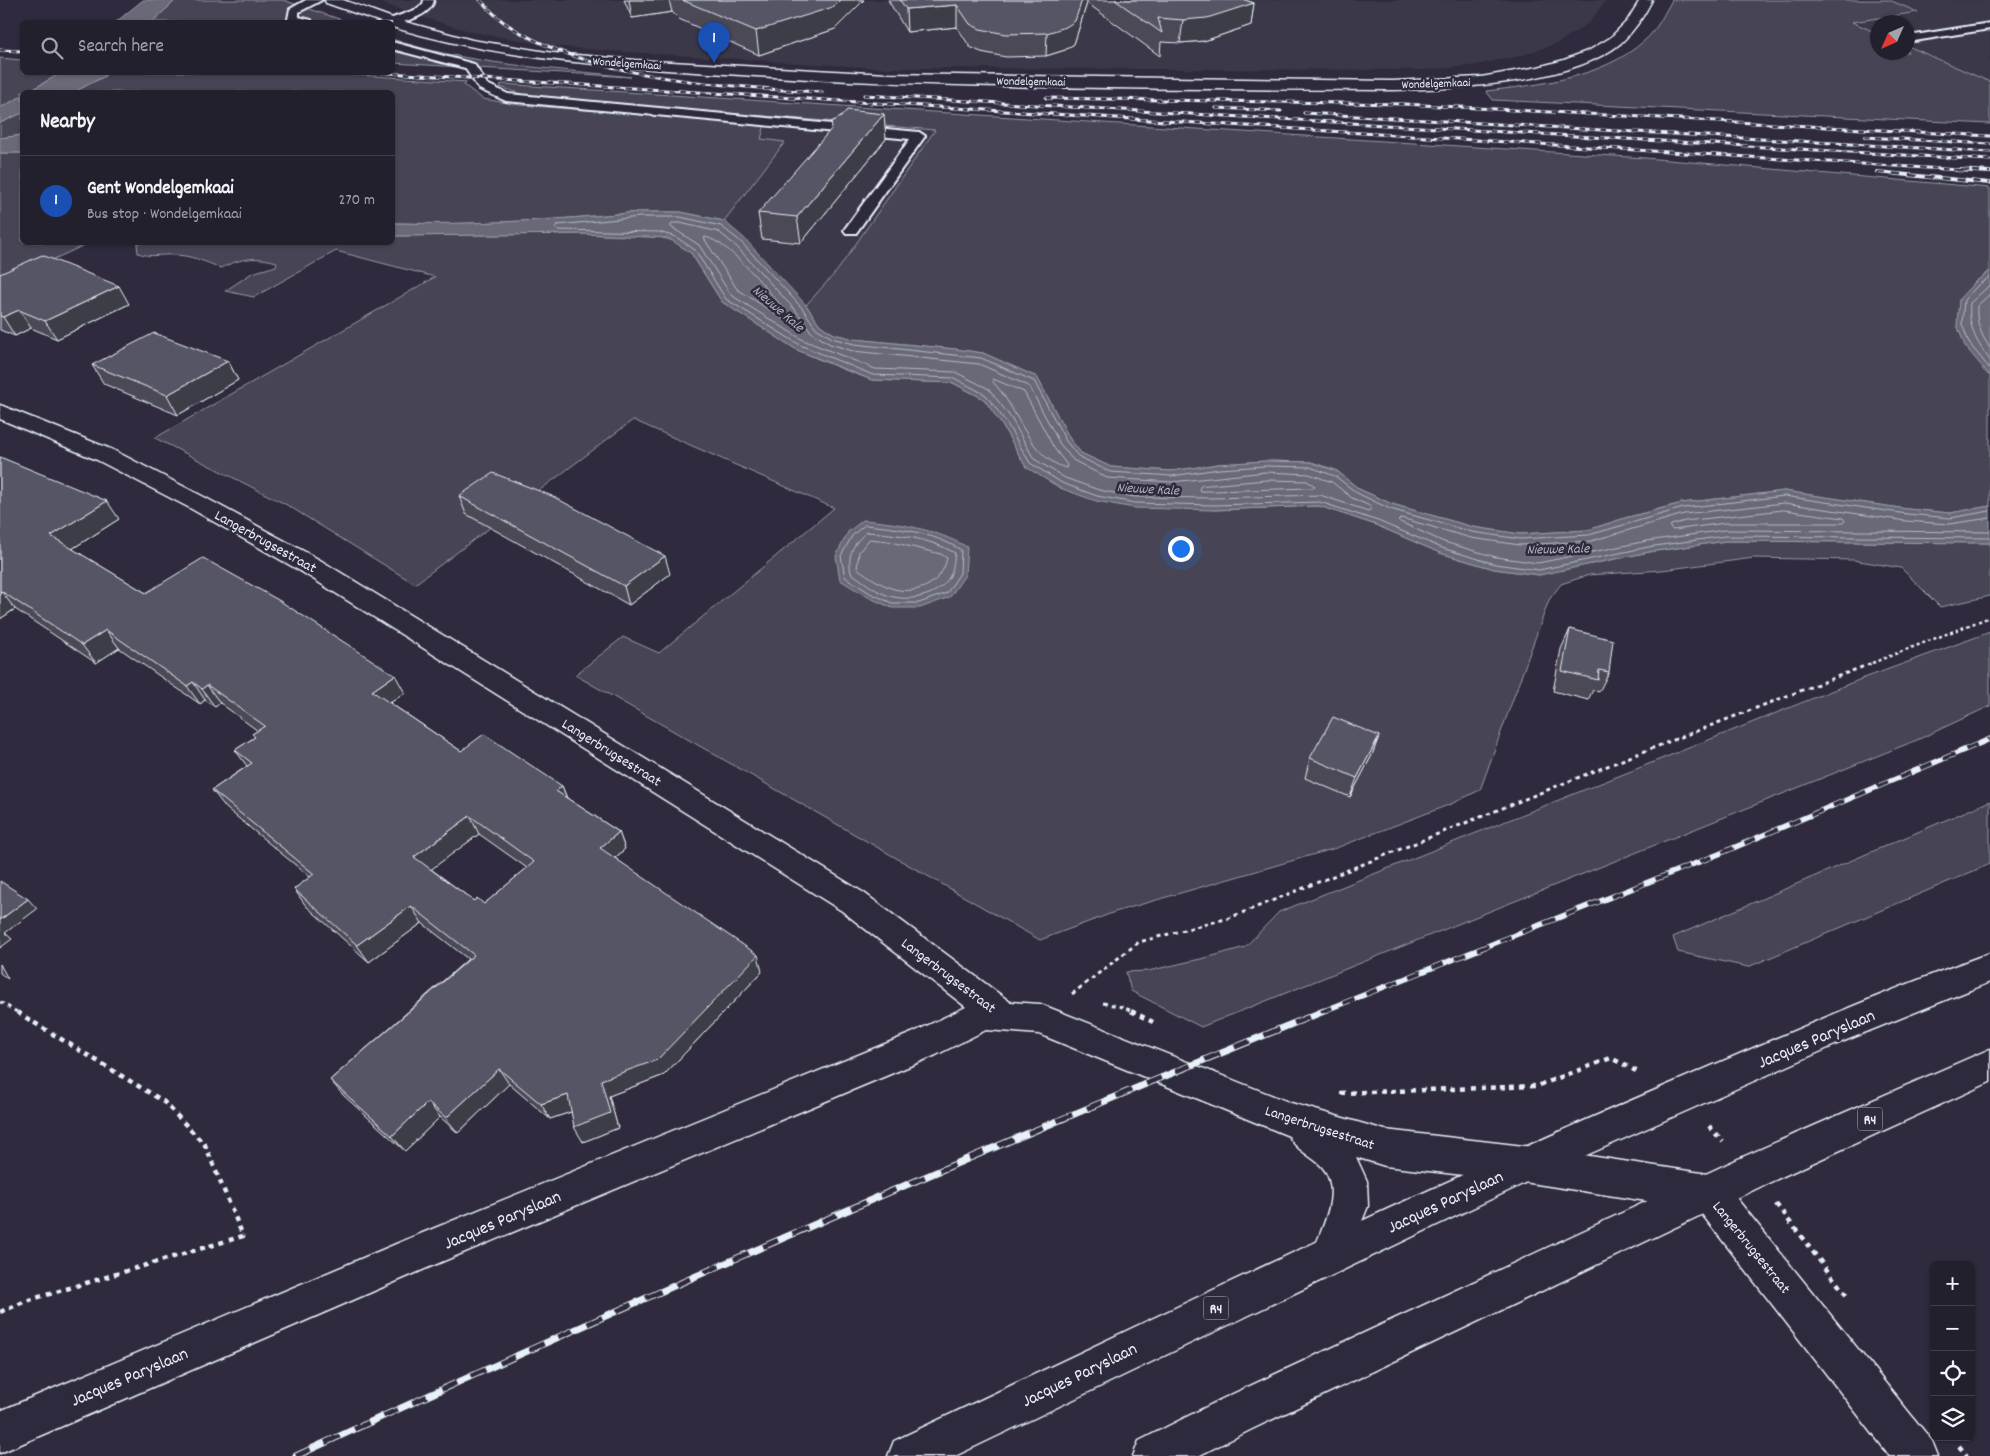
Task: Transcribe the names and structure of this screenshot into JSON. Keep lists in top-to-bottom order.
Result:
{
  "streets": {
    "main road": [
      "Wondelgemkaai",
      "Langerbrugsestraat",
      "Jacques Paryslaan",
      "R4"
    ]
  },
  "crossings": [
    ["Langerbrugsestraat", "Jacques Paryslaan"],
    ["Langerbrugsestraat", "R4"]
  ],
  "water": ["Nieuwe Kale"],
  "north": "bottom left",
  "page": {
    "search": "Search here",
    "pins": "1",
    "heading": "Nearby",
    "list": [
      {
        "mark": "1",
        "name": "Gent Wondelgemkaai",
        "note": "Bus stop · Wondelgemkaai",
        "value": "270 m"
      }
    ],
    "map_buttons": ["+", "−"]
  }
}
